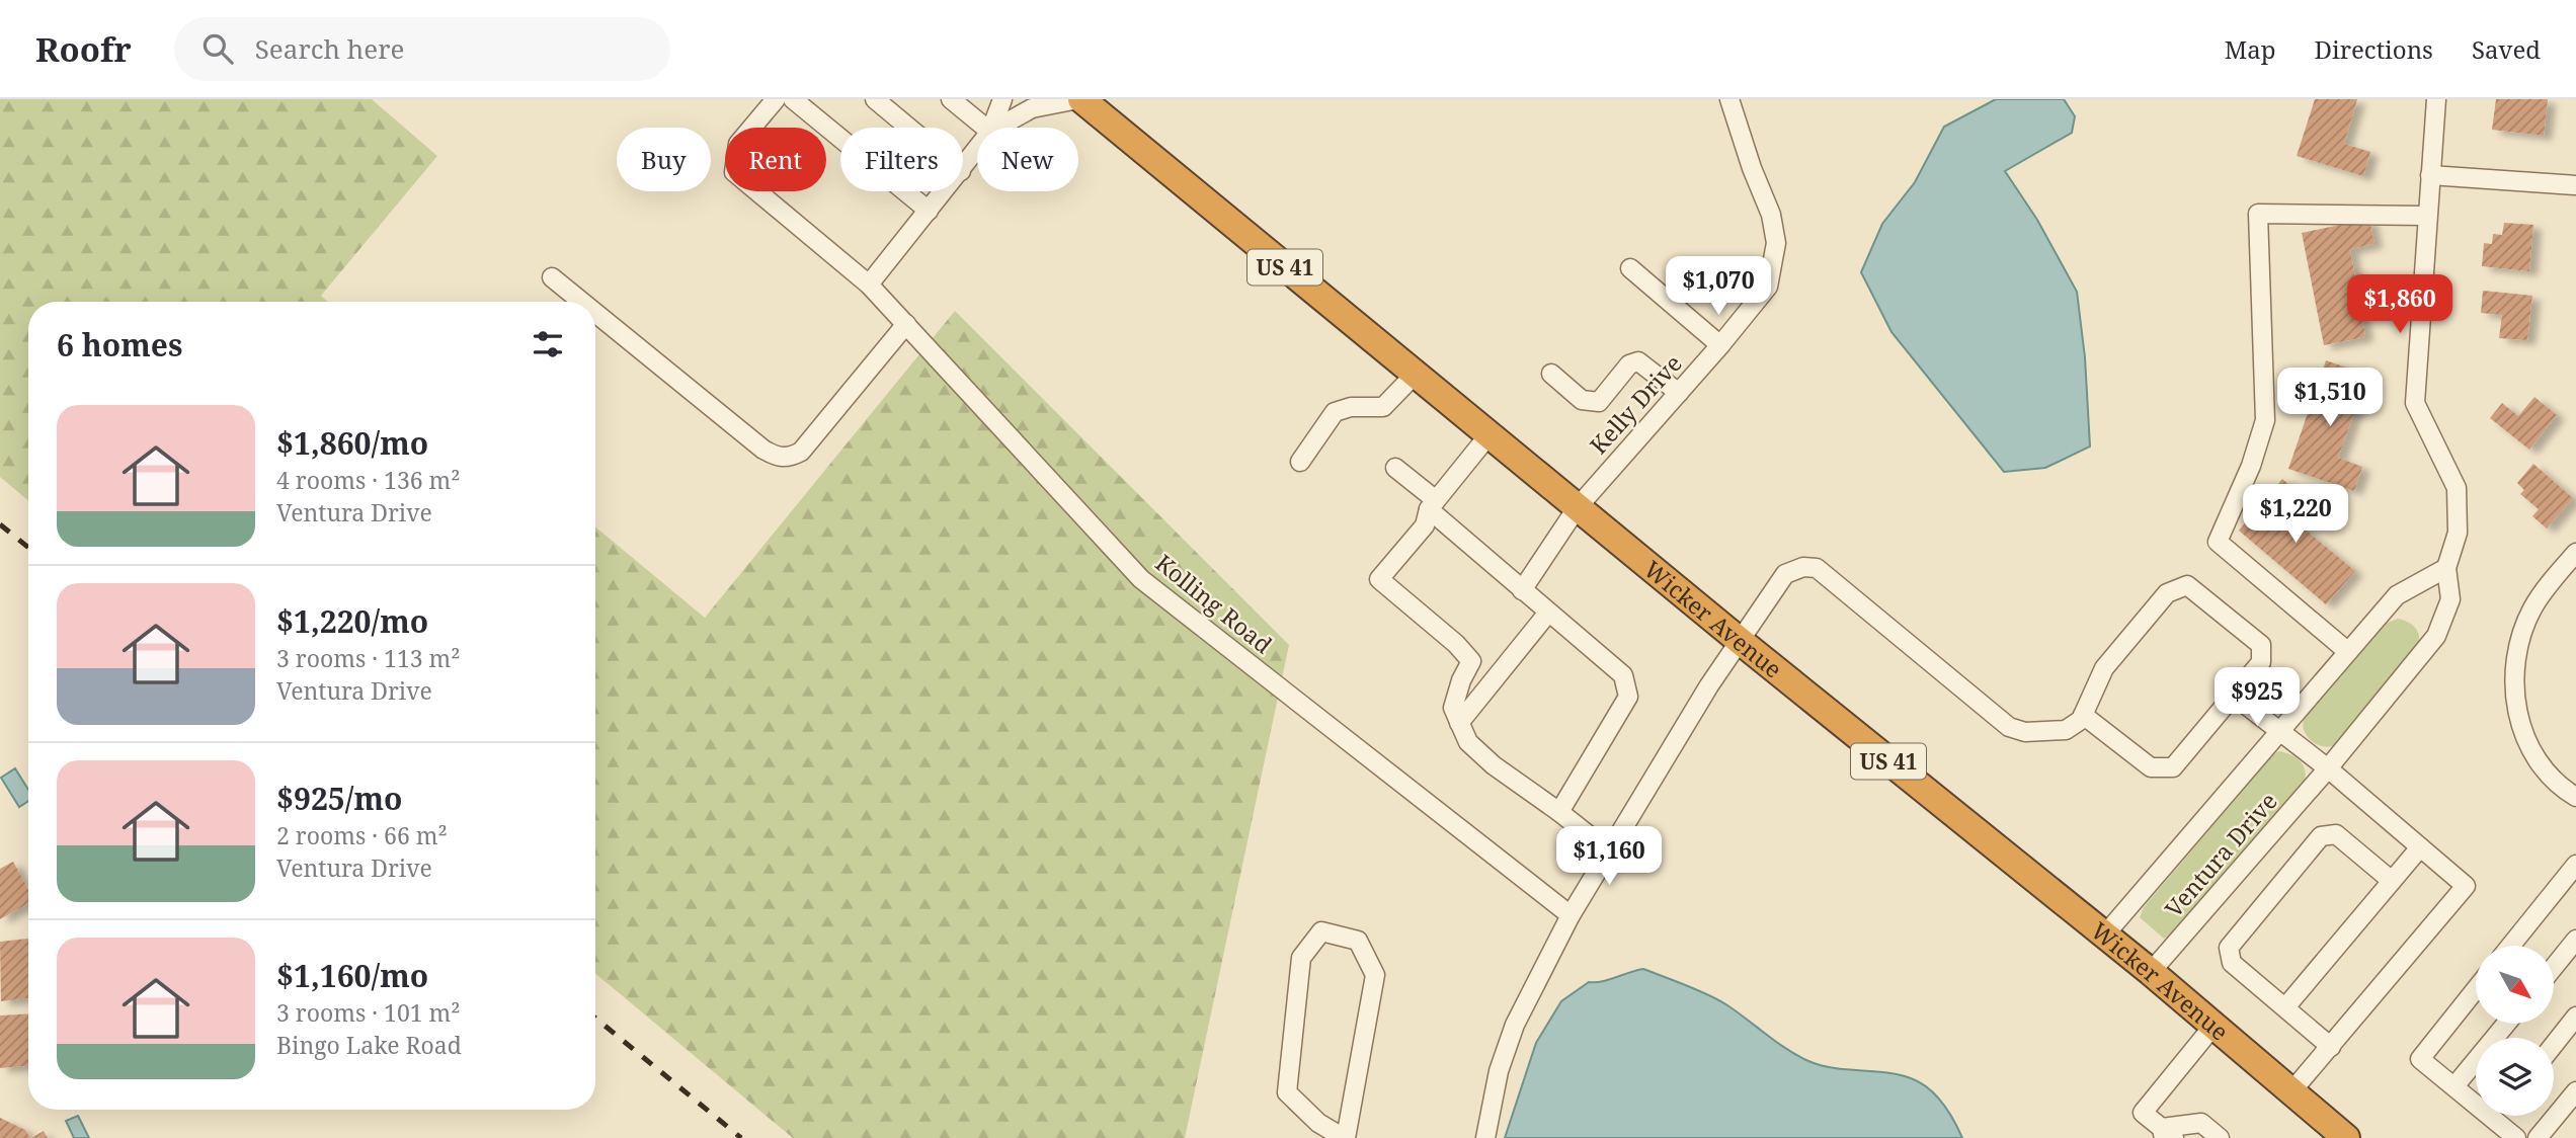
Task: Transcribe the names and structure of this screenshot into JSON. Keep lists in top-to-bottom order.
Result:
{
  "streets": {
    "highway": ["US 41", "Wicker Avenue"],
    "street": ["Kelly Drive", "Kolling Road", "Ventura Drive"]
  },
  "crossings": [
    ["Kelly Drive", "Wicker Avenue"],
    ["Wicker Avenue", "Ventura Drive"]
  ],
  "north": "bottom right",
  "page": {
    "header": "Roofr",
    "search": "Search here",
    "nav": ["Map", "Directions", "Saved"],
    "chip": [
      "Buy",
      "Rent",
      "Filters",
      "New"
    ],
    "price": [
      "$1,070",
      "$1,860",
      "$1,510",
      "$1,220",
      "$925",
      "$1,160"
    ],
    "heading": "6 homes",
    "list": [
      {
        "name": "$1,860/mo",
        "note": "4 rooms · 136 m² · Ventura Drive"
      },
      {
        "name": "$1,220/mo",
        "note": "3 rooms · 113 m² · Ventura Drive"
      },
      {
        "name": "$925/mo",
        "note": "2 rooms · 66 m² · Ventura Drive"
      },
      {
        "name": "$1,160/mo",
        "note": "3 rooms · 101 m² · Bingo Lake Road"
      }
    ]
  }
}
